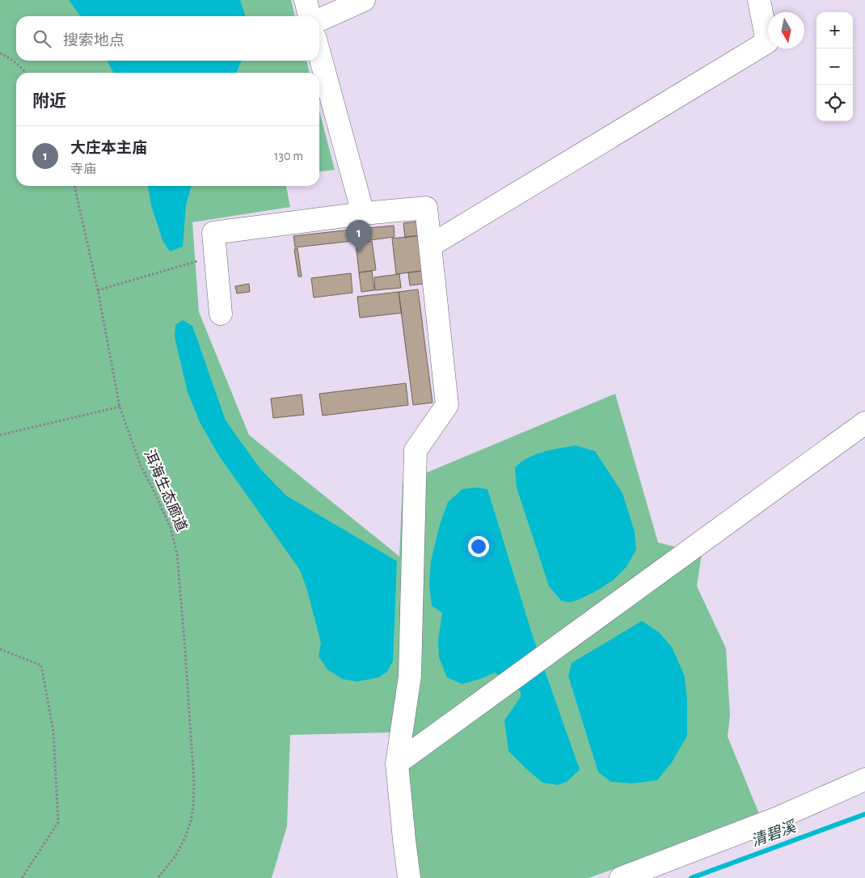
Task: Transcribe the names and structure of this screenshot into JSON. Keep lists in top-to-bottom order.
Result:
{
  "streets": {
    "path": ["洱海生态廊道"]
  },
  "water": ["清碧溪"],
  "north": "bottom",
  "page": {
    "map_buttons": ["+", "−"],
    "search": "搜索地点",
    "heading": "附近",
    "list": [
      {
        "mark": "1",
        "name": "大庄本主庙",
        "note": "寺庙",
        "value": "130 m"
      }
    ],
    "pins": "1"
  }
}
